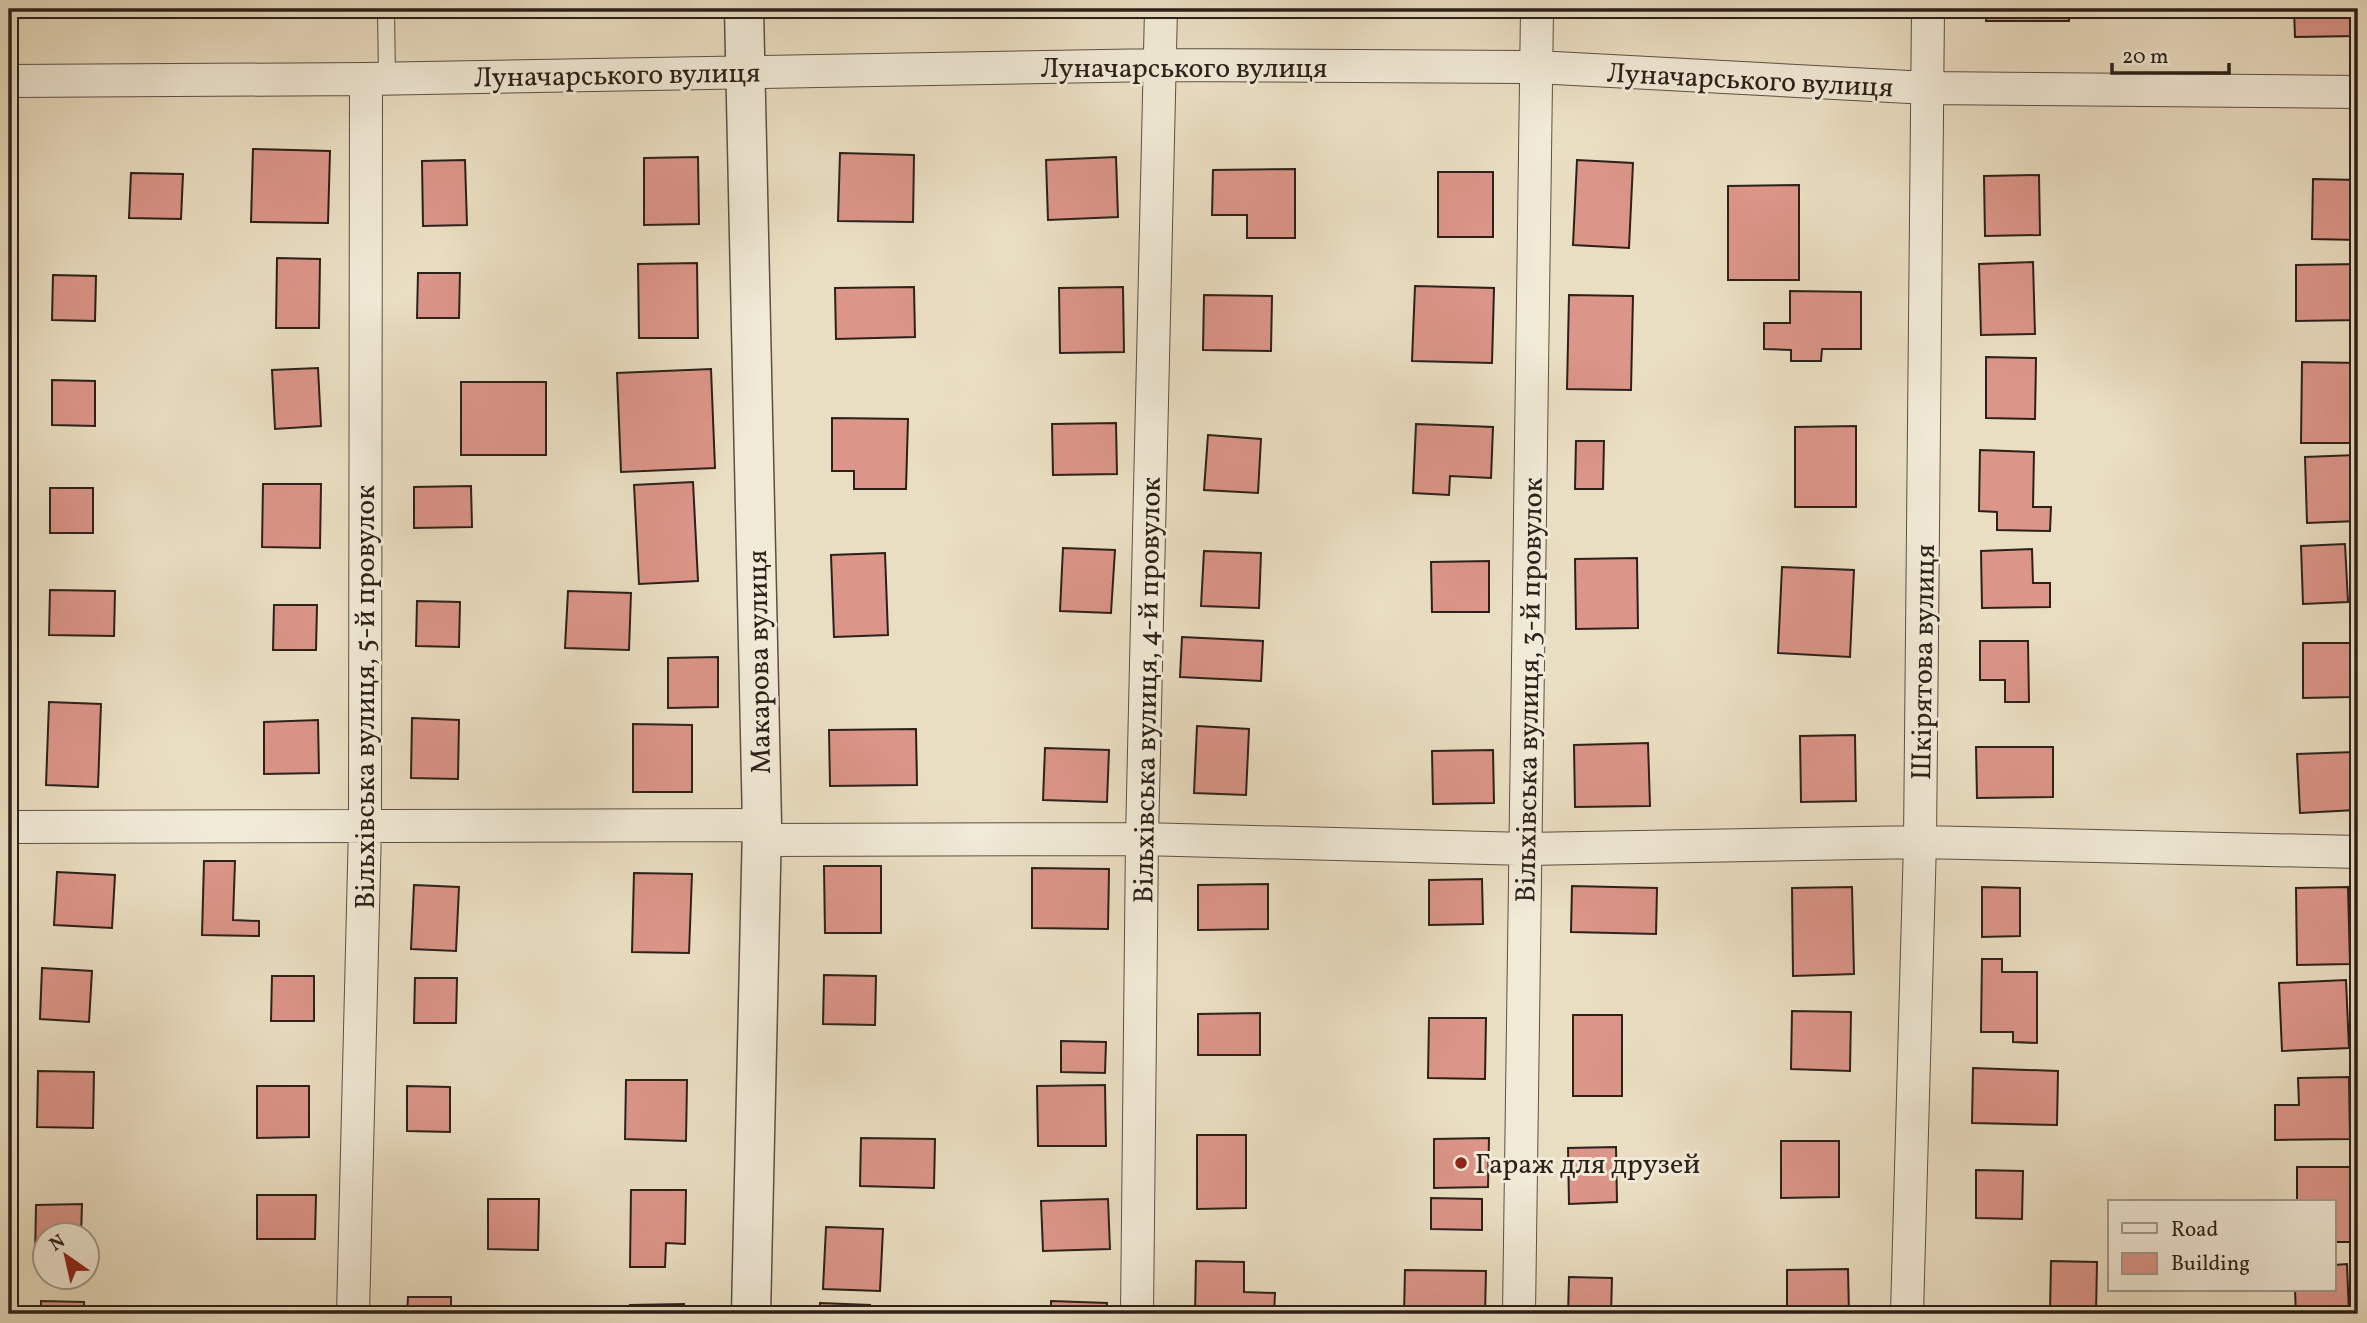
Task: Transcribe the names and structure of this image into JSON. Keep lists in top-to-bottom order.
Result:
{
  "streets": {
    "street": [
      "Луначарського вулиця",
      "Макарова вулиця",
      "Шкірятова вулиця",
      "Вільхівська вулиця, 4-й провулок",
      "Вільхівська вулиця, 3-й провулок",
      "Вільхівська вулиця, 5-й провулок"
    ]
  },
  "crossings": [
    ["Луначарського вулиця", "Макарова вулиця"],
    ["Луначарського вулиця", "Шкірятова вулиця"],
    ["Луначарського вулиця", "Вільхівська вулиця, 4-й провулок"],
    ["Луначарського вулиця", "Вільхівська вулиця, 3-й провулок"],
    ["Луначарського вулиця", "Вільхівська вулиця, 5-й провулок"]
  ],
  "places": ["Гараж для друзей"],
  "legend": ["Road", "Building"],
  "scale_bar": "20 m",
  "north": "top left"
}
